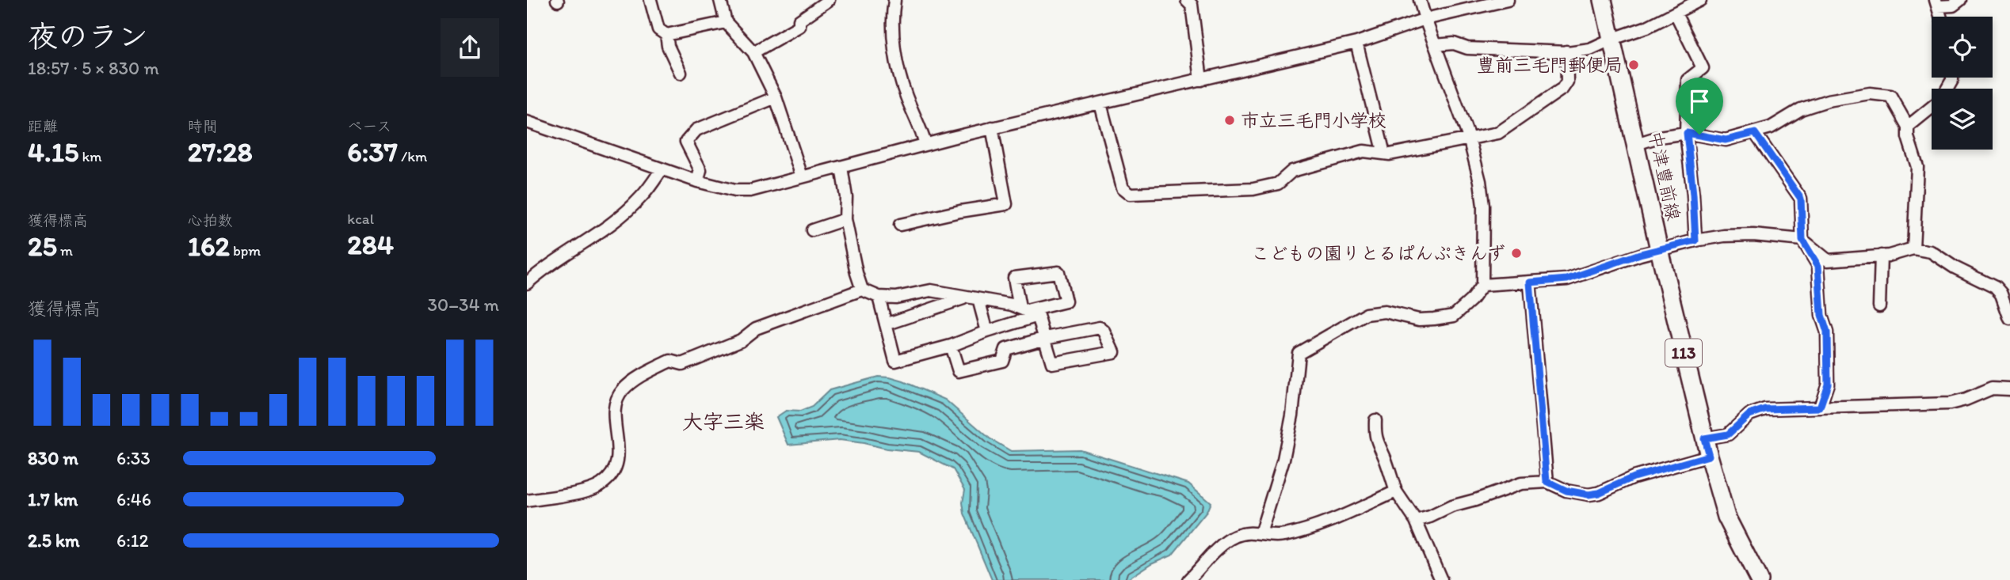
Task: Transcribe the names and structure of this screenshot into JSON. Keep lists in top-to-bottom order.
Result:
{
  "streets": {
    "main road": ["中津豊前線", "113"]
  },
  "districts": ["大字三楽"],
  "places": ["豊前三毛門郵便局", "市立三毛門小学校", "こどもの園りとるぱんぷきんず"],
  "page": {
    "heading": ["夜のラン", "18:57 · 5 × 830 m"],
    "stats": [
      ["距離", "4.15 km"],
      ["時間", "27:28"],
      ["ペース", "6:37 /km"],
      ["獲得標高", "25 m"],
      ["心拍数", "162 bpm"],
      ["kcal", "284"]
    ],
    "chart": ["獲得標高", "30–34 m"],
    "list": [
      {
        "name": "830 m",
        "note": "6:33"
      },
      {
        "name": "1.7 km",
        "note": "6:46"
      },
      {
        "name": "2.5 km",
        "note": "6:12"
      }
    ]
  }
}
